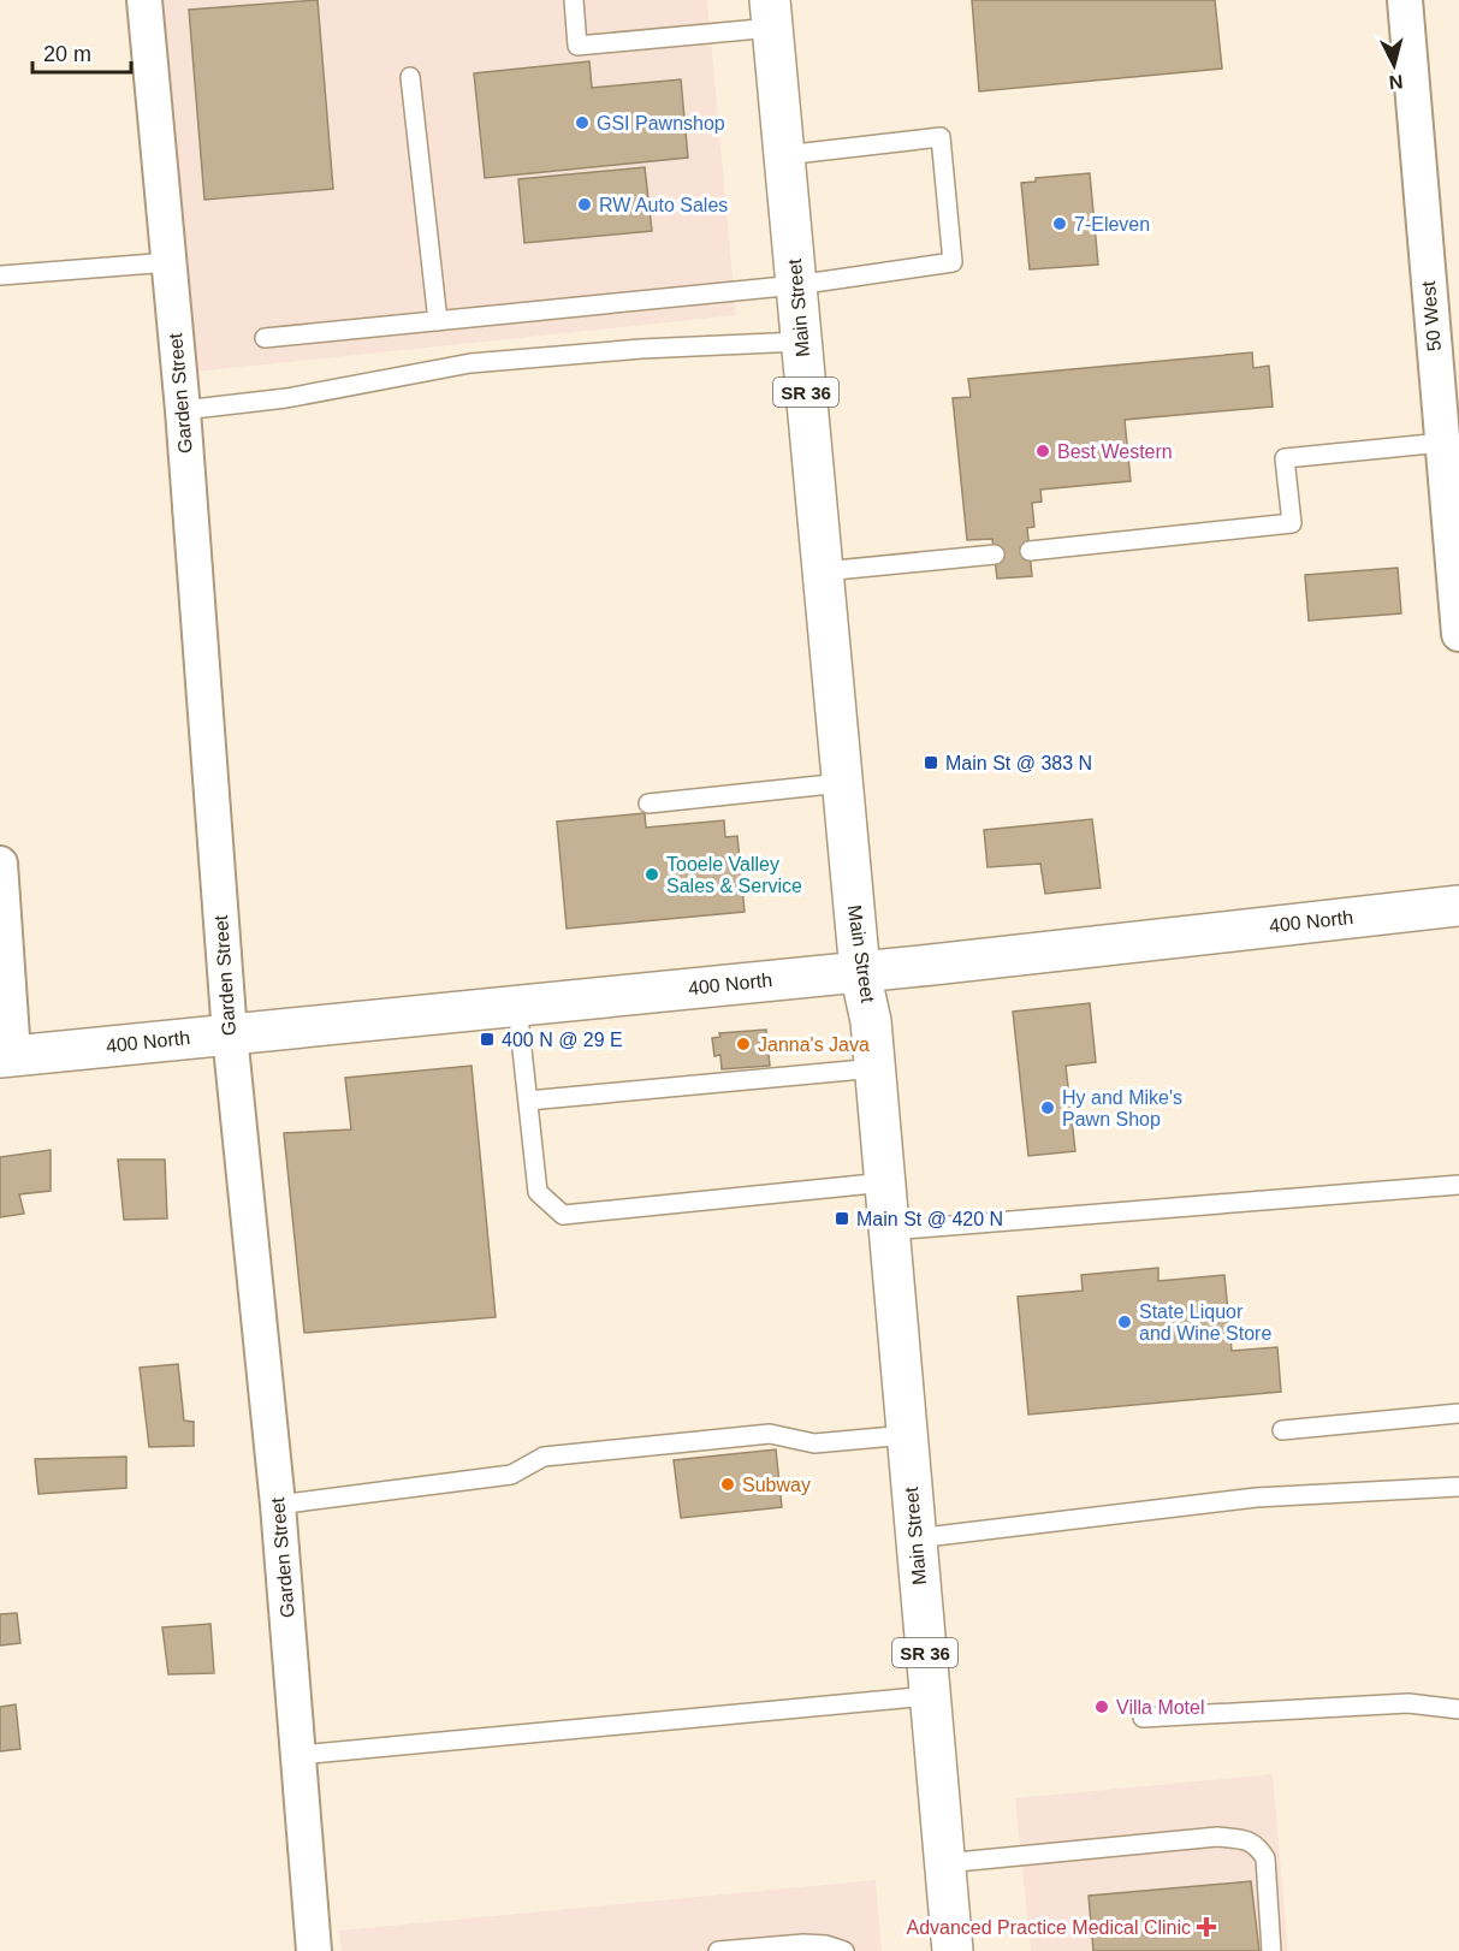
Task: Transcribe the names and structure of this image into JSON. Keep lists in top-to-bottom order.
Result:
{
  "streets": {
    "main road": ["Main Street", "SR 36", "400 North"],
    "street": ["50 West", "Garden Street"]
  },
  "crossings": [
    ["Main Street", "400 North"],
    ["Garden Street", "400 North"]
  ],
  "places": {
    "other": [
      "GSI Pawnshop",
      "RW Auto Sales",
      "7-Eleven",
      "Best Western",
      "Tooele Valley Sales & Service",
      "Janna's Java",
      "Hy and Mike's Pawn Shop",
      "State Liquor and Wine Store",
      "Subway",
      "Villa Motel"
    ],
    "transit": ["Main St @ 383 N", "400 N @ 29 E", "Main St @ 420 N"],
    "health": ["Advanced Practice Medical Clinic"]
  },
  "scale_bar": "20 m",
  "north": "bottom"
}
